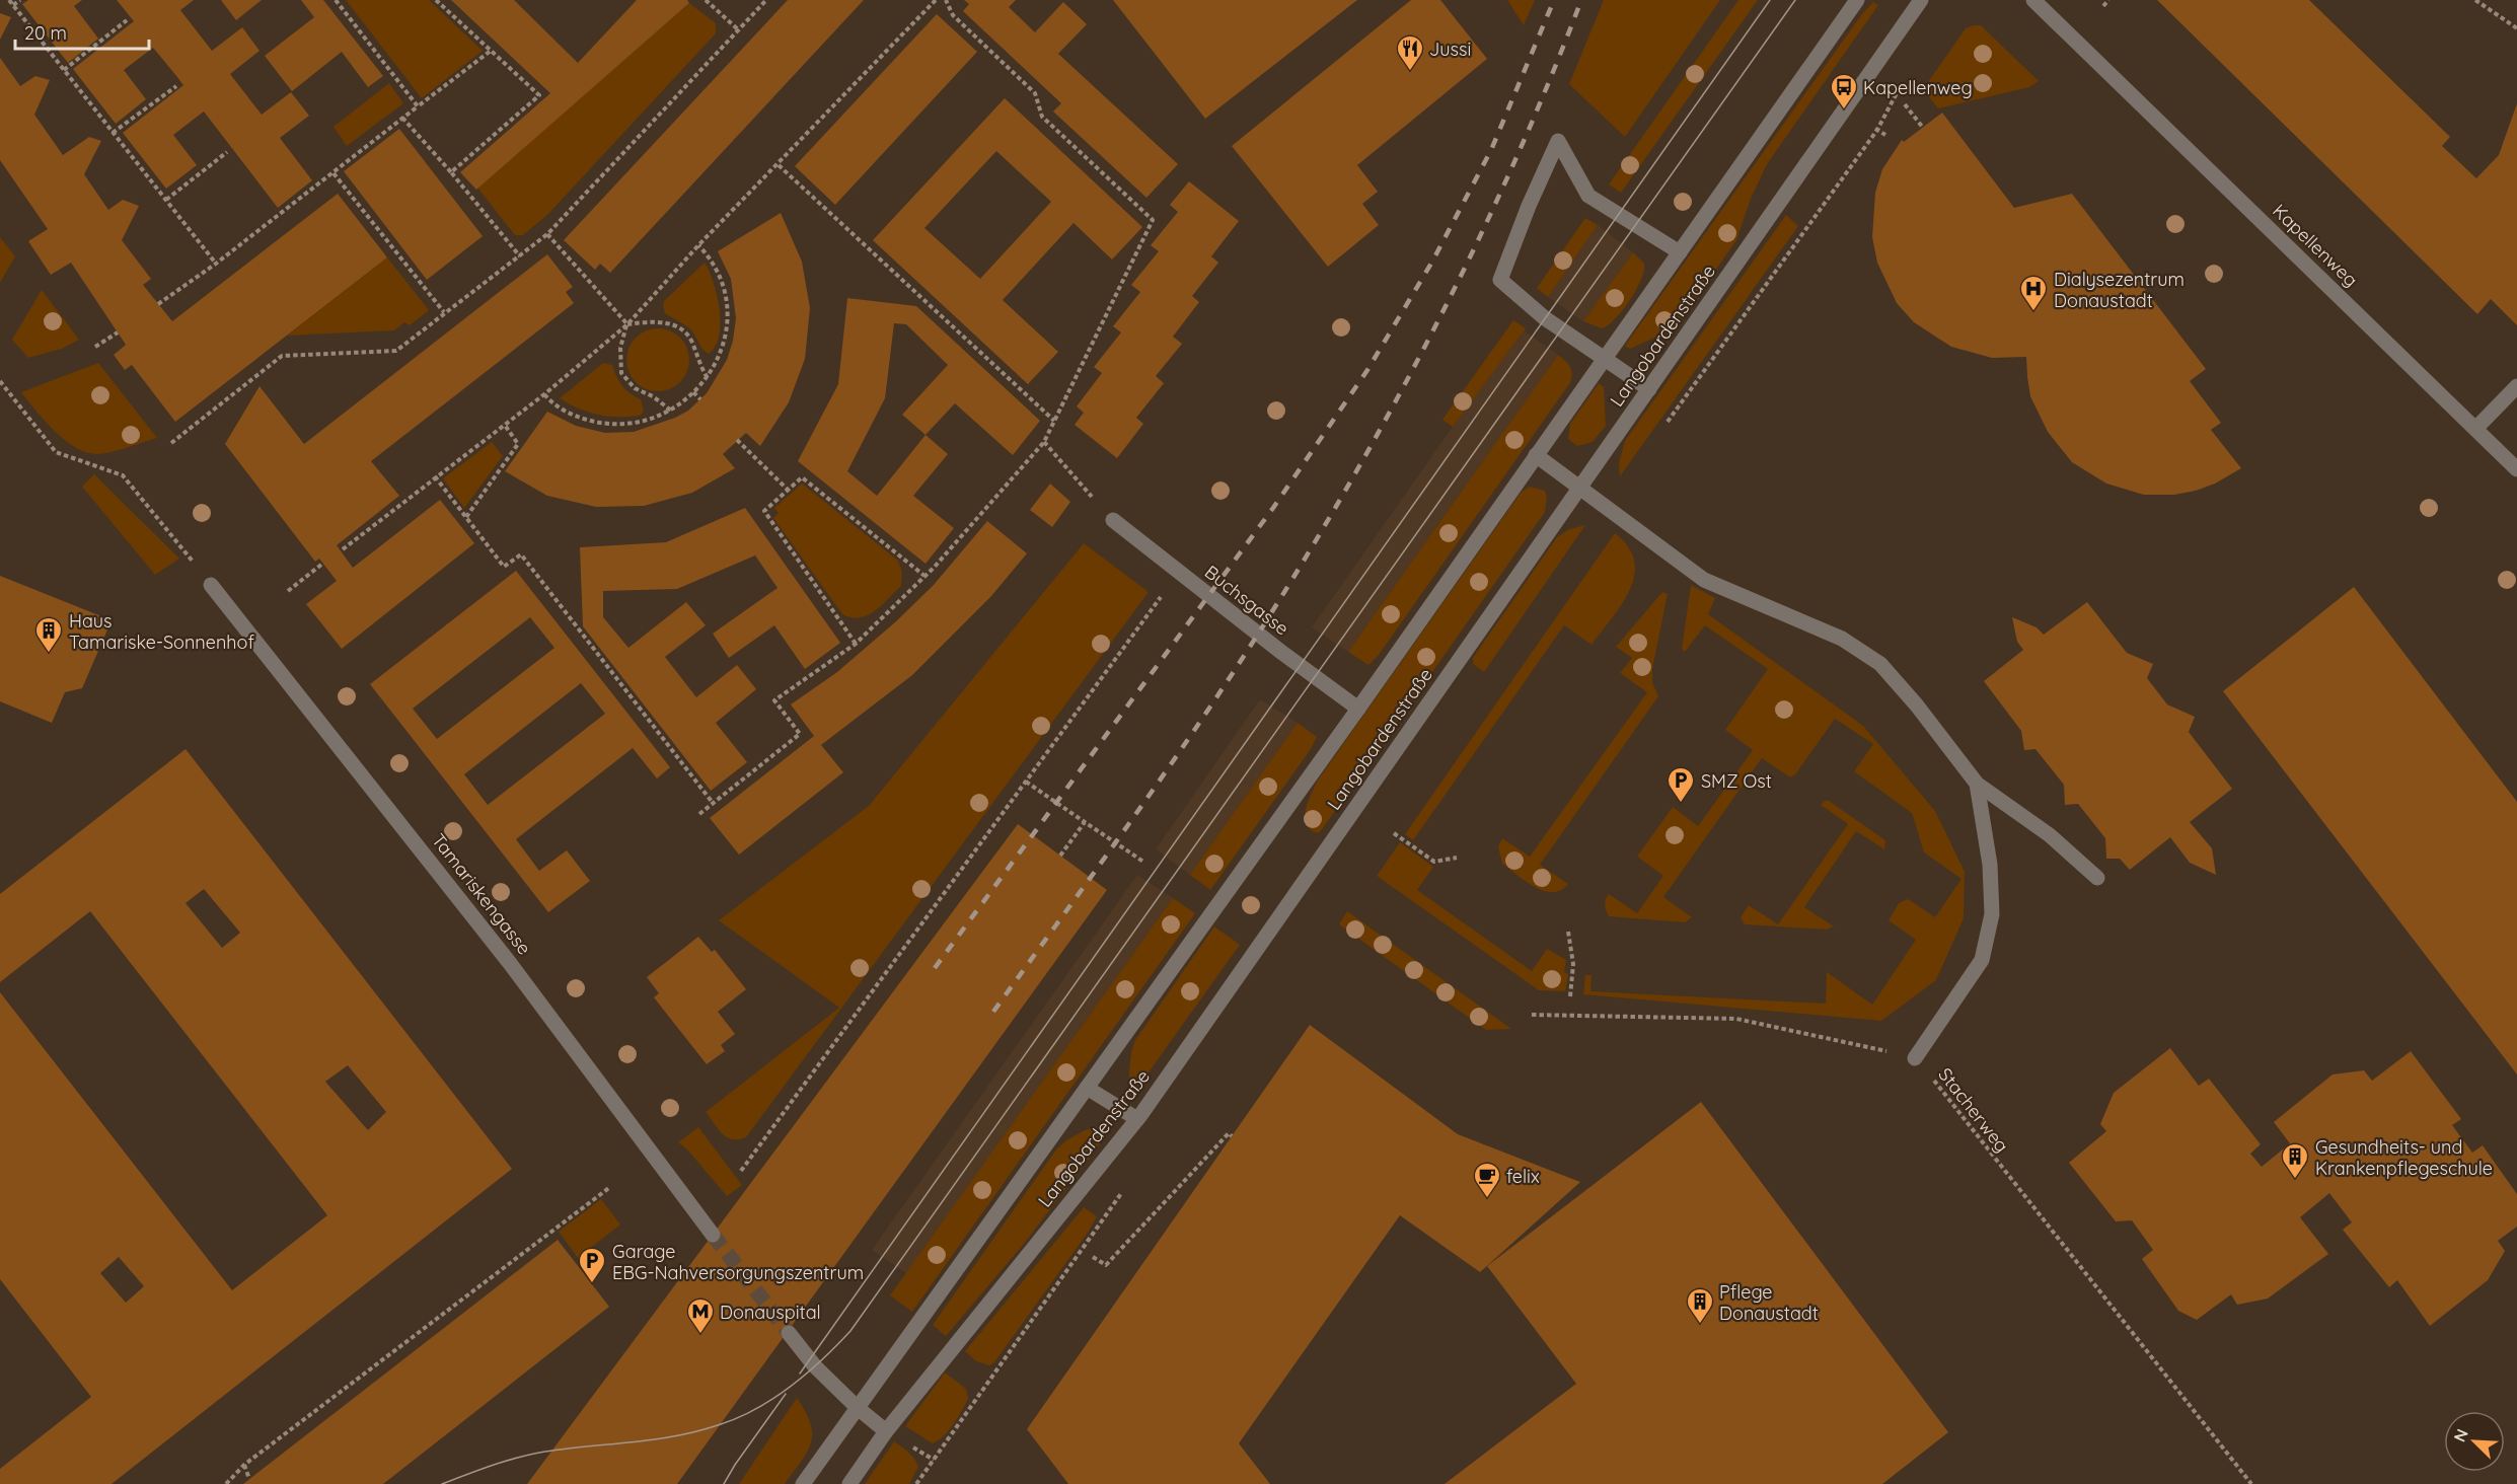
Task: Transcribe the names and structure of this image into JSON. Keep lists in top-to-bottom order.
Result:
{
  "streets": {
    "street": [
      "Kapellenweg",
      "Langobardenstraße",
      "Buchsgasse",
      "Tamariskengasse"
    ],
    "path": ["Stacherweg"]
  },
  "crossings": [
    ["Langobardenstraße", "Buchsgasse"]
  ],
  "places": {
    "restaurant": ["Jussi"],
    "bus stop": ["Kapellenweg"],
    "hospital": ["Dialysezentrum Donaustadt"],
    "building": ["Haus Tamariske-Sonnenhof", "Gesundheits- und Krankenpflegeschule", "Pflege Donaustadt"],
    "parking": ["SMZ Ost", "Garage EBG-Nahversorgungszentrum"],
    "cafe": ["felix"],
    "metro station": ["Donauspital"]
  },
  "scale_bar": "20 m",
  "north": "top left"
}
